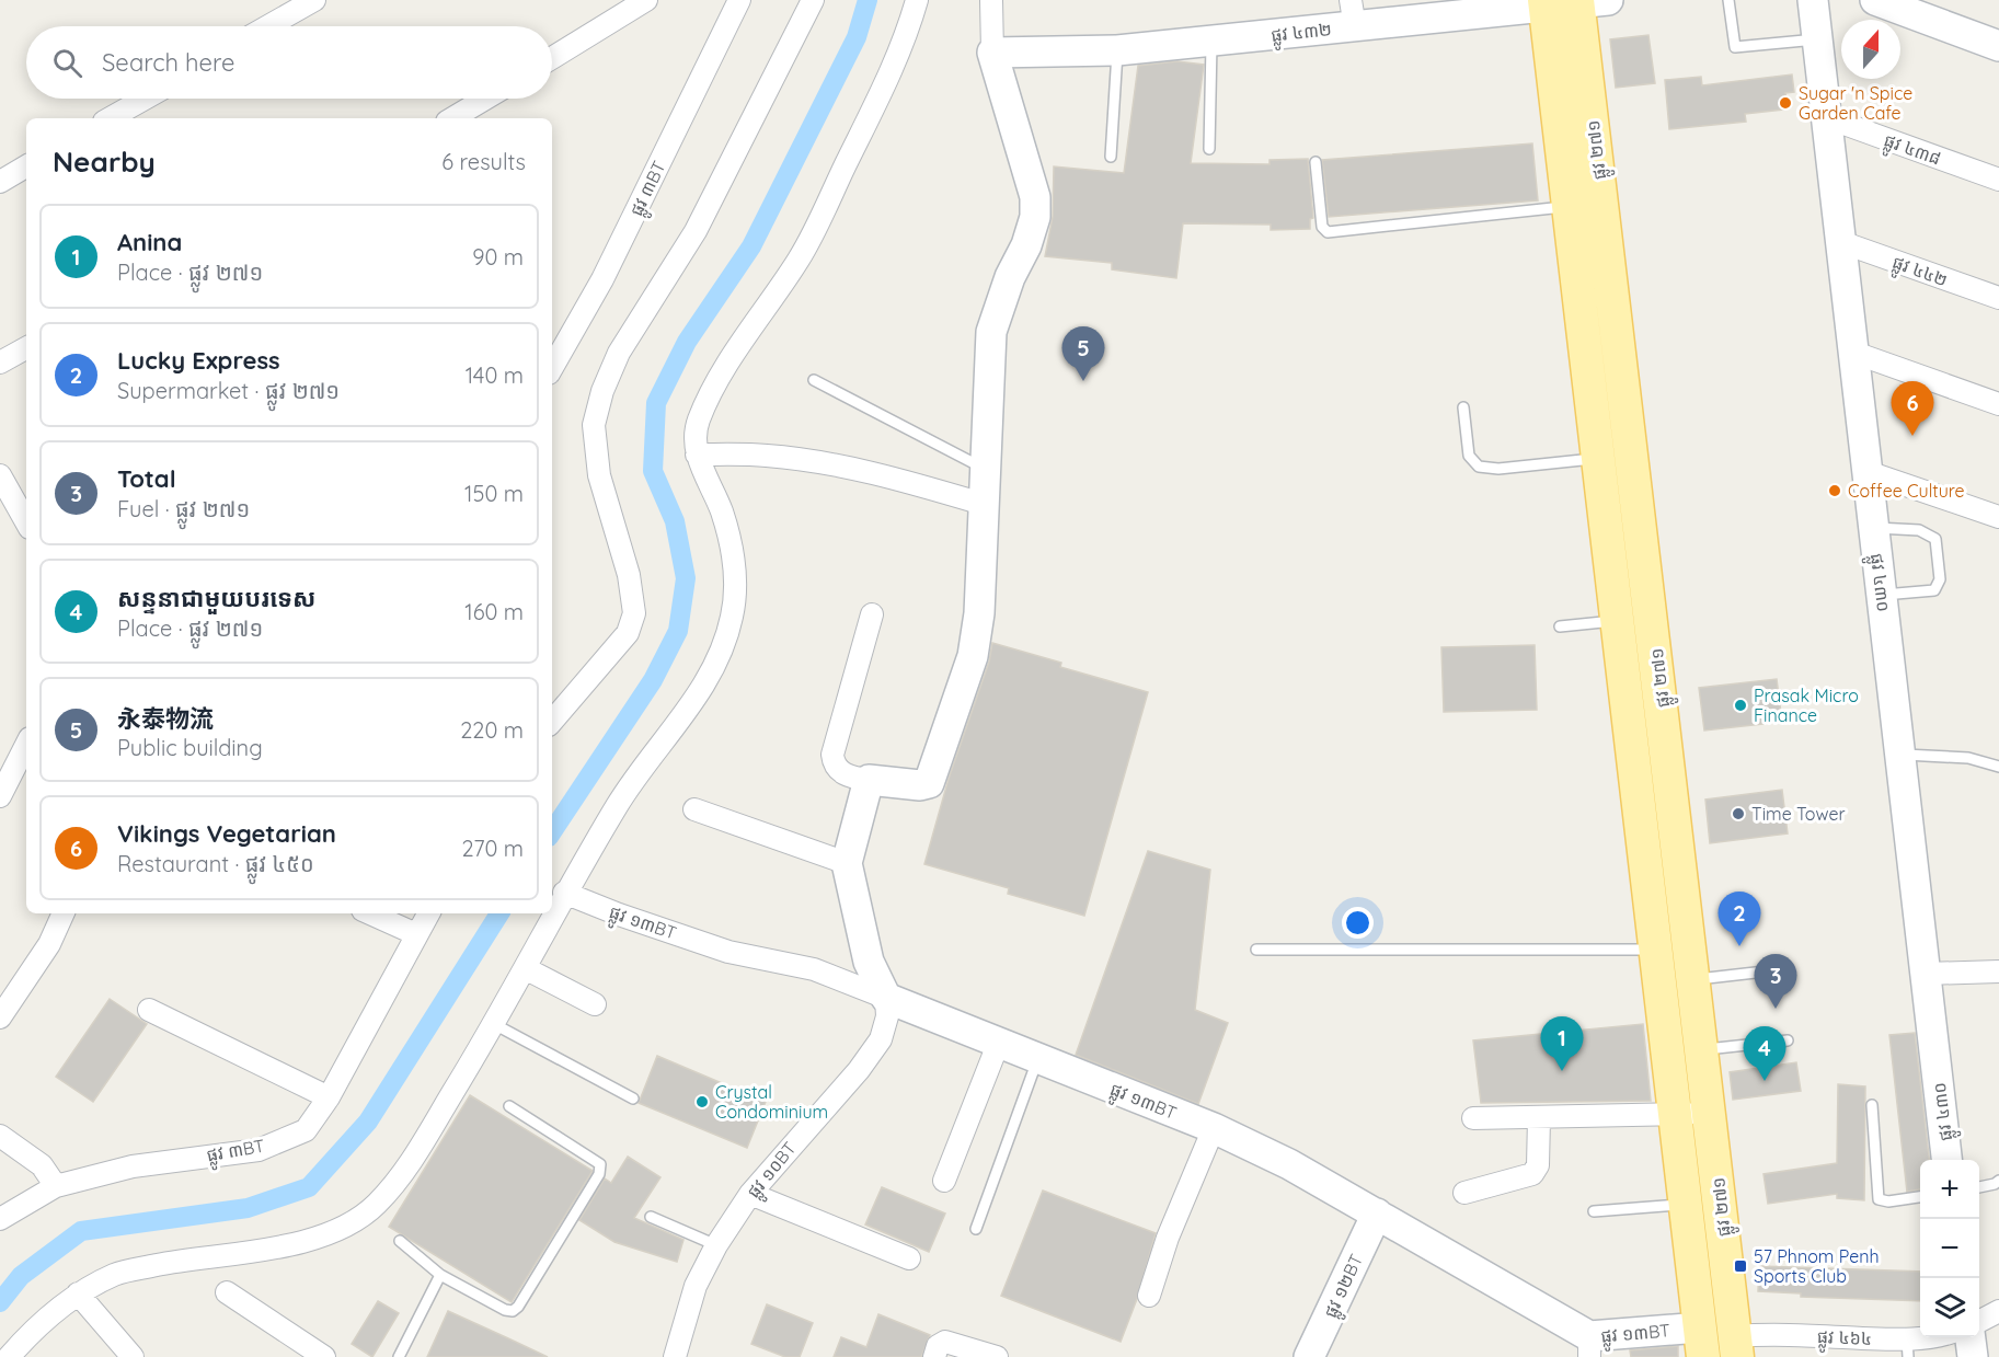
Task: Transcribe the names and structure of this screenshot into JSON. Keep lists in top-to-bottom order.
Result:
{
  "streets": {
    "main road": ["ផ្លូវ ២៧១"],
    "street": [
      "ផ្លូវ ៤៣២",
      "ផ្លូវ ៤៣៨",
      "ផ្លូវ ៣BT",
      "ផ្លូវ ៤៤២",
      "ផ្លូវ ៤៣០",
      "ផ្លូវ ១៣BT",
      "ផ្លូវ ១០BT",
      "ផ្លូវ ១២BT",
      "ផ្លូវ ៤៦៤"
    ]
  },
  "crossings": [
    ["ផ្លូវ ៤៣២", "ផ្លូវ ២៧១"],
    ["ផ្លូវ ៤៣៨", "ផ្លូវ ៤៣០"],
    ["ផ្លូវ ២៧១", "ផ្លូវ ១៣BT"],
    ["ផ្លូវ ២៧១", "ផ្លូវ ៤៦៤"],
    ["ផ្លូវ ៤៤២", "ផ្លូវ ៤៣០"],
    ["ផ្លូវ ១៣BT", "ផ្លូវ ១០BT"],
    ["ផ្លូវ ១៣BT", "ផ្លូវ ១២BT"]
  ],
  "places": {
    "other": [
      "Sugar 'n Spice Garden Cafe",
      "Coffee Culture",
      "Prasak Micro Finance",
      "Time Tower",
      "Crystal Condominium"
    ],
    "transit": ["57 Phnom Penh Sports Club"]
  },
  "north": "top",
  "page": {
    "search": "Search here",
    "heading": ["Nearby", "6 results"],
    "list": [
      {
        "mark": "1",
        "name": "Anina",
        "note": "Place · ផ្លូវ ២៧១",
        "value": "90 m"
      },
      {
        "mark": "2",
        "name": "Lucky Express",
        "note": "Supermarket · ផ្លូវ ២៧១",
        "value": "140 m"
      },
      {
        "mark": "3",
        "name": "Total",
        "note": "Fuel · ផ្លូវ ២៧១",
        "value": "150 m"
      },
      {
        "mark": "4",
        "name": "សន្ទនាជាមួយបរទេស",
        "note": "Place · ផ្លូវ ២៧១",
        "value": "160 m"
      },
      {
        "mark": "5",
        "name": "永泰物流",
        "note": "Public building",
        "value": "220 m"
      },
      {
        "mark": "6",
        "name": "Vikings Vegetarian",
        "note": "Restaurant · ផ្លូវ ៤៥០",
        "value": "270 m"
      }
    ],
    "pins": [
      "5",
      "6",
      "2",
      "3",
      "1",
      "4"
    ],
    "map_buttons": ["+", "−"]
  }
}
